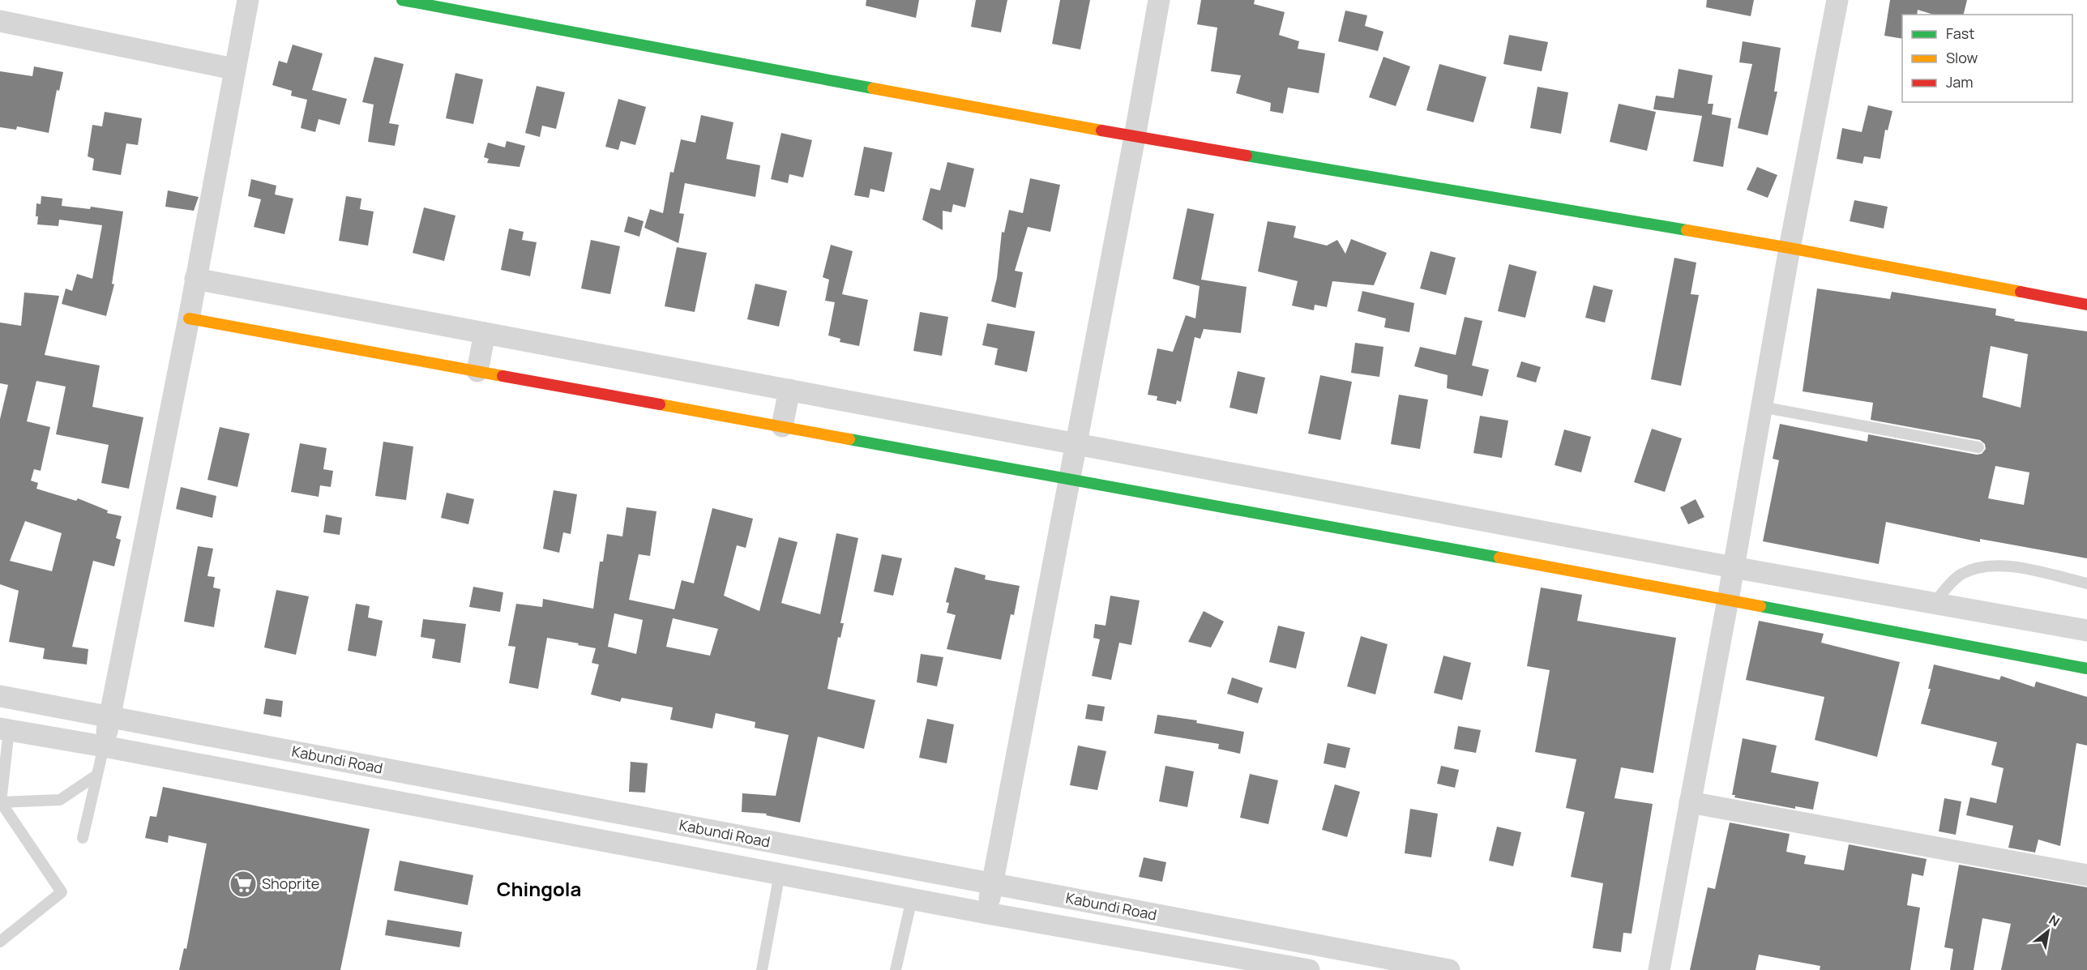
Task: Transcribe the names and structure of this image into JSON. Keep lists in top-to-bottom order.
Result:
{
  "streets": {
    "street": ["Kabundi Road"]
  },
  "districts": ["Chingola"],
  "places": {
    "supermarket": ["Shoprite"]
  },
  "legend": ["Fast", "Slow", "Jam"],
  "north": "top right"
}
